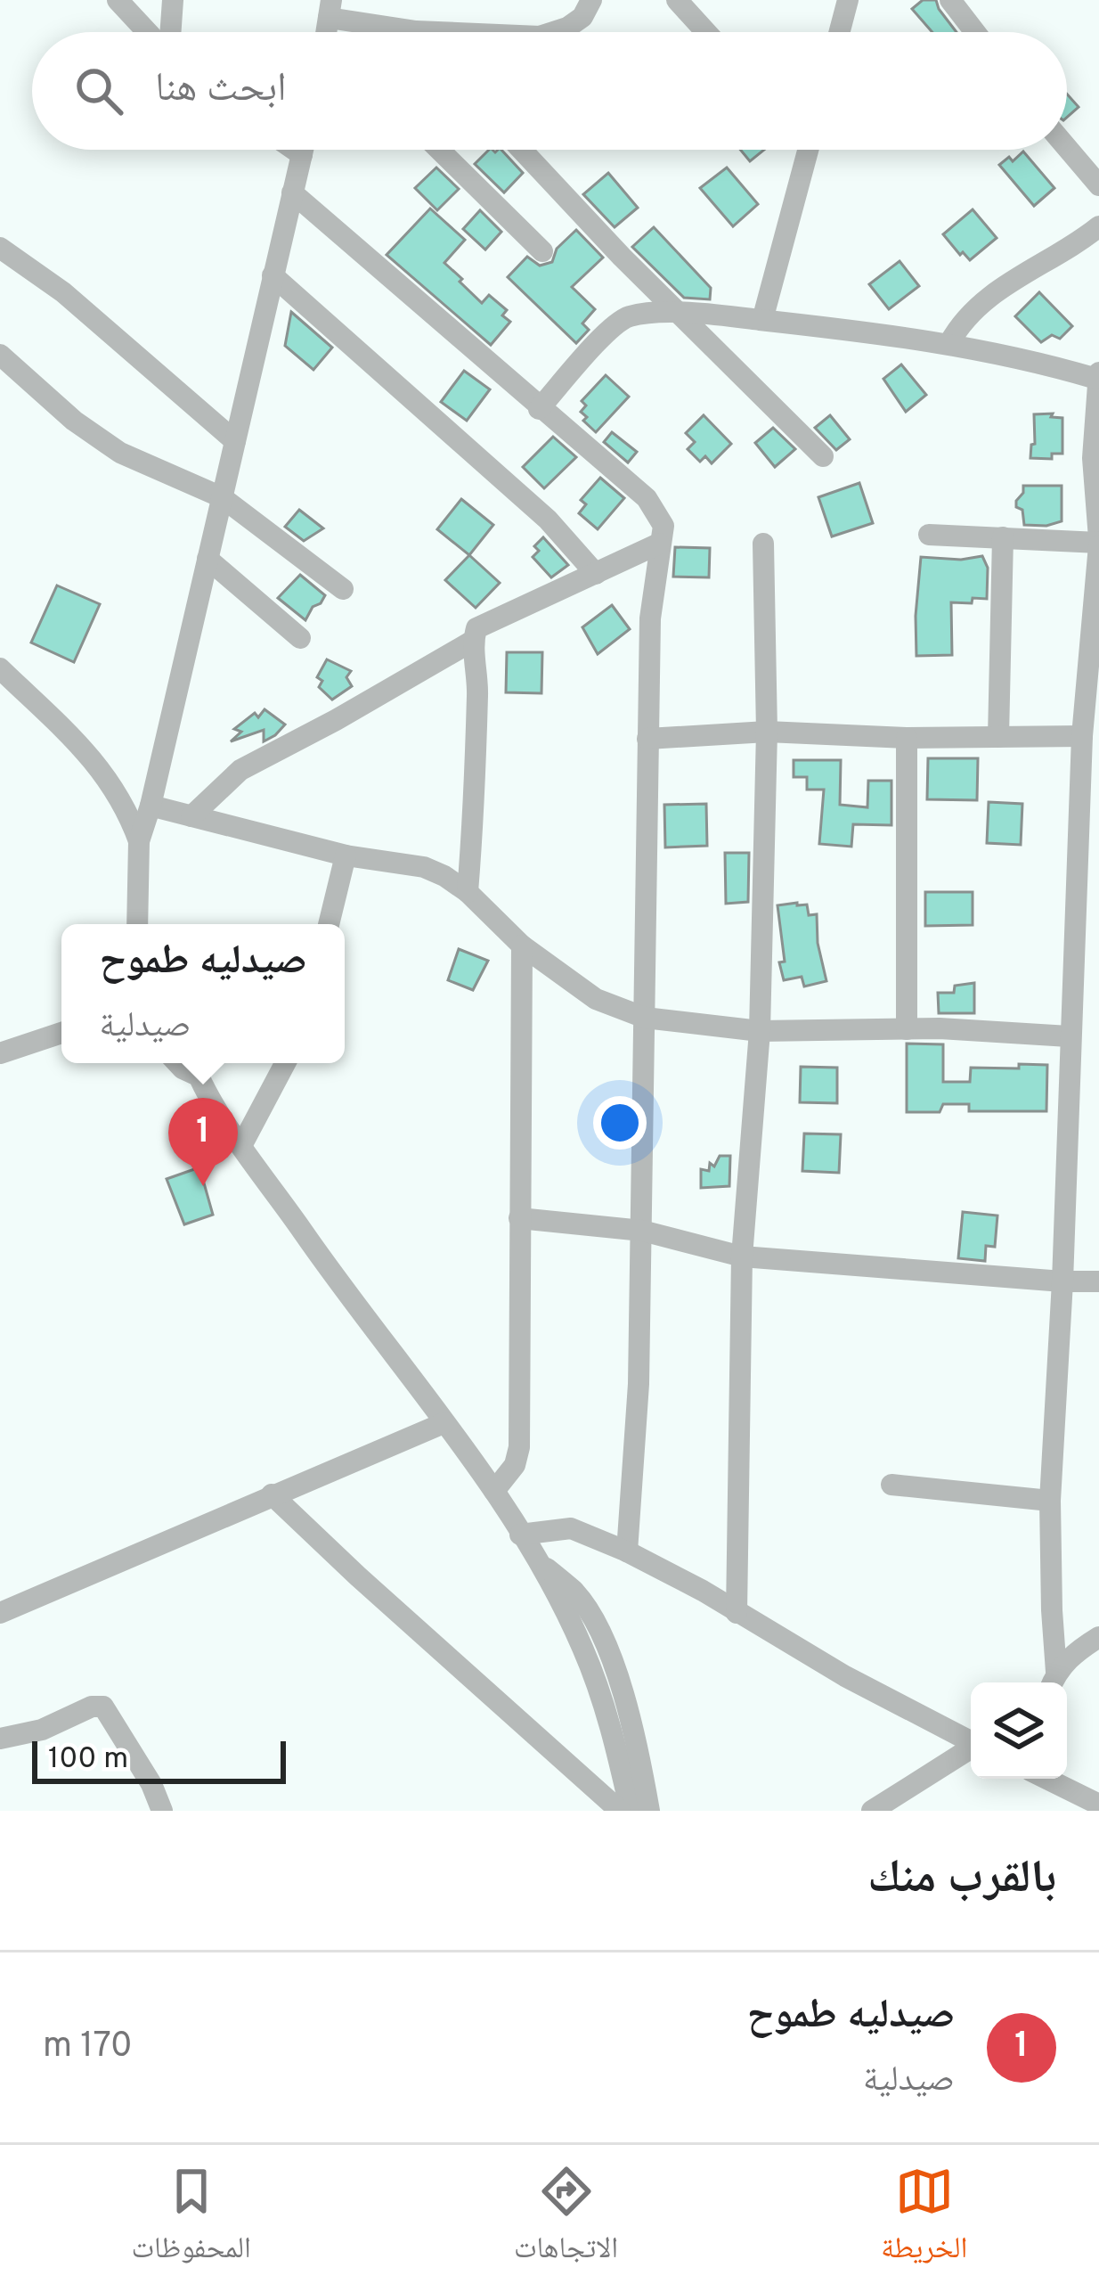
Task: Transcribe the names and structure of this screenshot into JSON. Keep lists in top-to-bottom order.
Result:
{
  "scale_bar": "100 m",
  "page": {
    "search": "ابحث هنا",
    "popup": ["صيدليه طموح", "صيدلية"],
    "pins": "1",
    "scale": "100 m",
    "heading": "بالقرب منك",
    "list": [
      {
        "mark": "1",
        "name": "صيدليه طموح",
        "note": "صيدلية",
        "value": "170 m"
      }
    ],
    "nav": ["الخريطة", "الاتجاهات", "المحفوظات"]
  }
}
